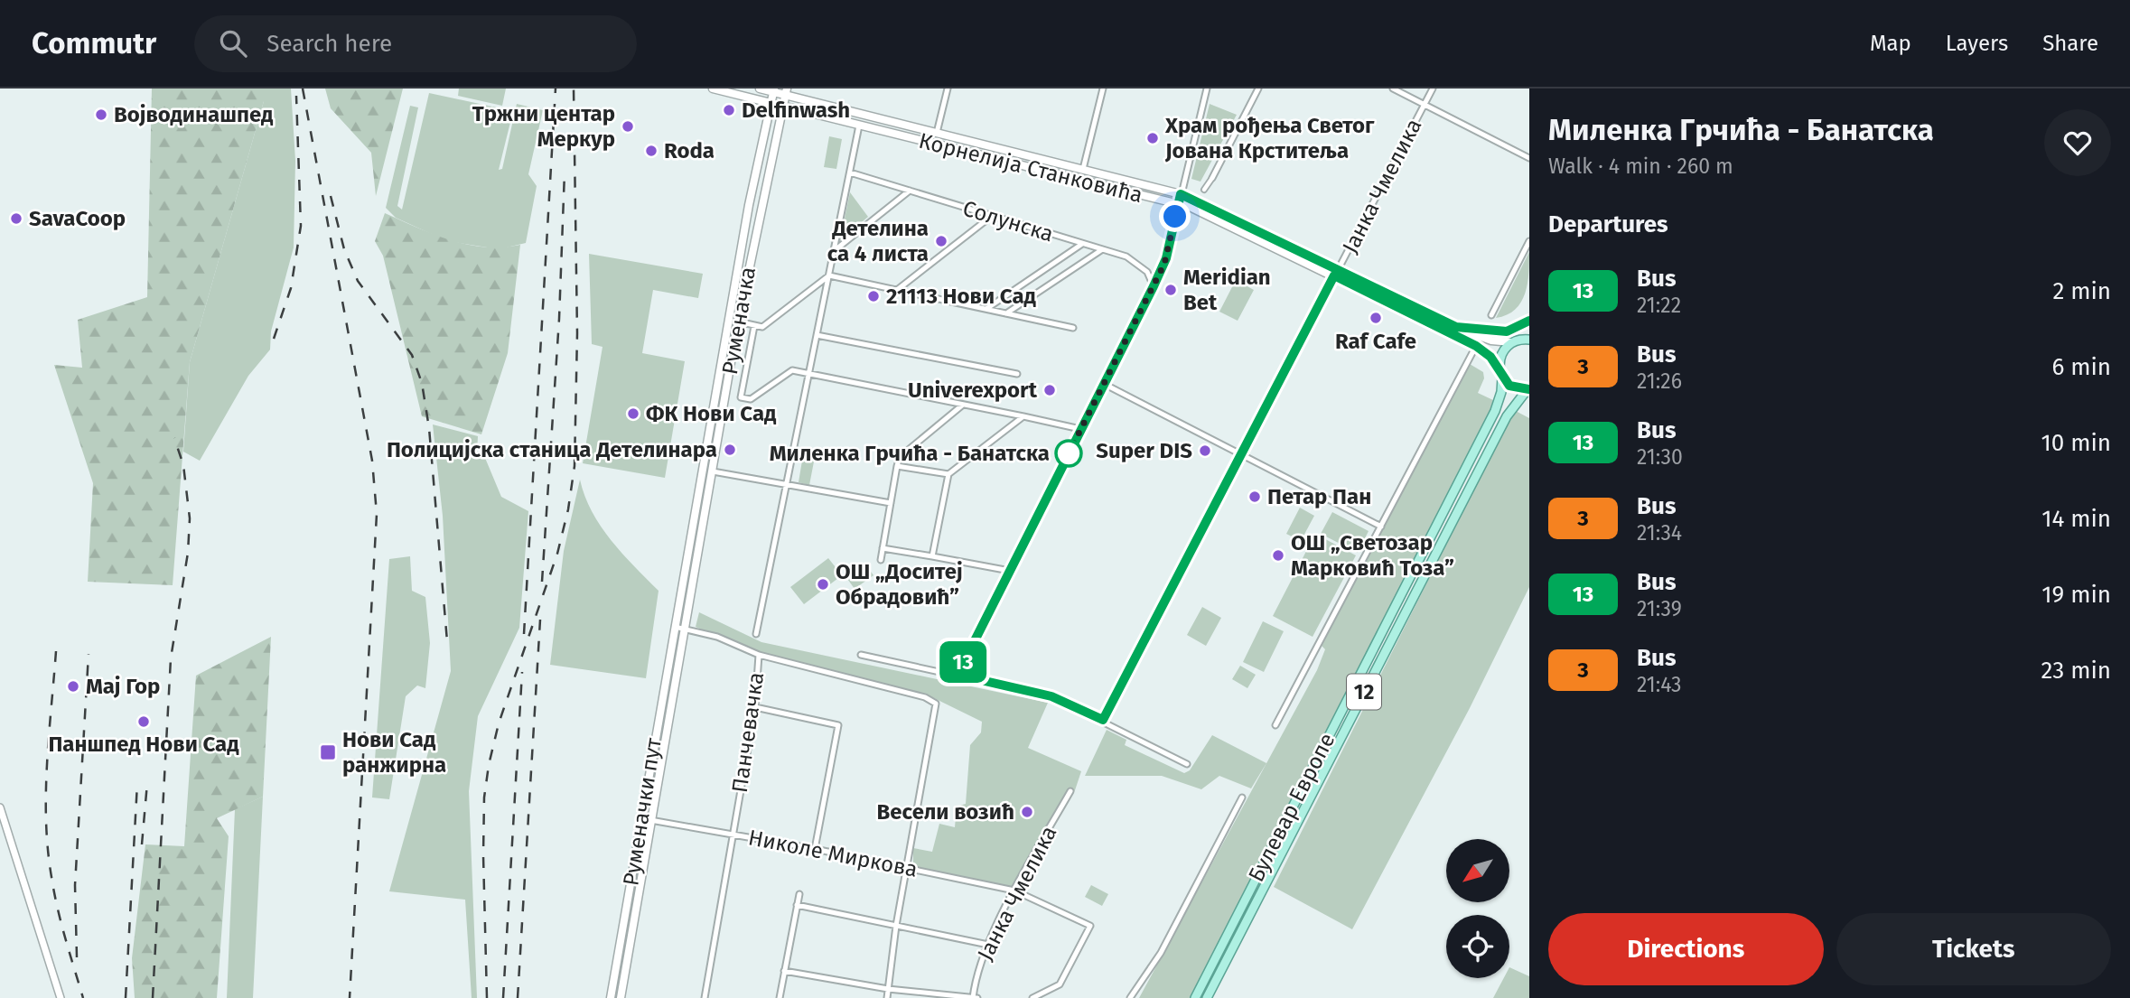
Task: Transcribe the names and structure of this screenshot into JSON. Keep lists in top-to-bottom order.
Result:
{
  "streets": {
    "main road": [
      "Корнелија Станковића",
      "Руменачка",
      "12",
      "Булевар Европе",
      "Руменачки пут"
    ],
    "street": [
      "Јанка Чмелика",
      "Солунска",
      "Панчевачка",
      "Николе Миркова"
    ]
  },
  "crossings": [
    ["Корнелија Станковића", "Јанка Чмелика"],
    ["Корнелија Станковића", "Руменачка"],
    ["Корнелија Станковића", "12"],
    ["Корнелија Станковића", "Булевар Европе"],
    ["Јанка Чмелика", "Николе Миркова"],
    ["Руменачка", "Руменачки пут"],
    ["12", "Булевар Европе"],
    ["Панчевачка", "Николе Миркова"],
    ["Руменачки пут", "Николе Миркова"]
  ],
  "places": {
    "other": [
      "Delfinwash",
      "Војводинашпед",
      "Тржни центар Меркур",
      "Храм рођења Светог Јована Крститеља",
      "Roda",
      "SavaCoop",
      "Детелина са 4 листа",
      "Meridian Bet",
      "21113 Нови Сад",
      "Raf Cafe",
      "Univerexport",
      "ФК Нови Сад",
      "Полицијска станица Детелинара",
      "Super DIS",
      "Миленка Грчића - Банатска",
      "Петар Пан",
      "ОШ „Светозар Марковић Тоза”",
      "ОШ „Доситеј Обрадовић”",
      "Мај Гор",
      "Паншпед Нови Сад",
      "Весели возић"
    ],
    "transit": ["Нови Сад ранжирна"]
  },
  "lines": ["bus line 13"],
  "north": "bottom left",
  "page": {
    "header": "Commutr",
    "search": "Search here",
    "nav": ["Map", "Layers", "Share"],
    "on_map": "13",
    "heading": [
      ["Миленка Грчића - Банатска", "Walk · 4 min · 260 m"],
      "Departures"
    ],
    "list": [
      {
        "mark": "13",
        "name": "Bus",
        "note": "21:22",
        "value": "2 min"
      },
      {
        "mark": "3",
        "name": "Bus",
        "note": "21:26",
        "value": "6 min"
      },
      {
        "mark": "13",
        "name": "Bus",
        "note": "21:30",
        "value": "10 min"
      },
      {
        "mark": "3",
        "name": "Bus",
        "note": "21:34",
        "value": "14 min"
      },
      {
        "mark": "13",
        "name": "Bus",
        "note": "21:39",
        "value": "19 min"
      },
      {
        "mark": "3",
        "name": "Bus",
        "note": "21:43",
        "value": "23 min"
      }
    ],
    "buttons": ["Directions", "Tickets"]
  }
}
